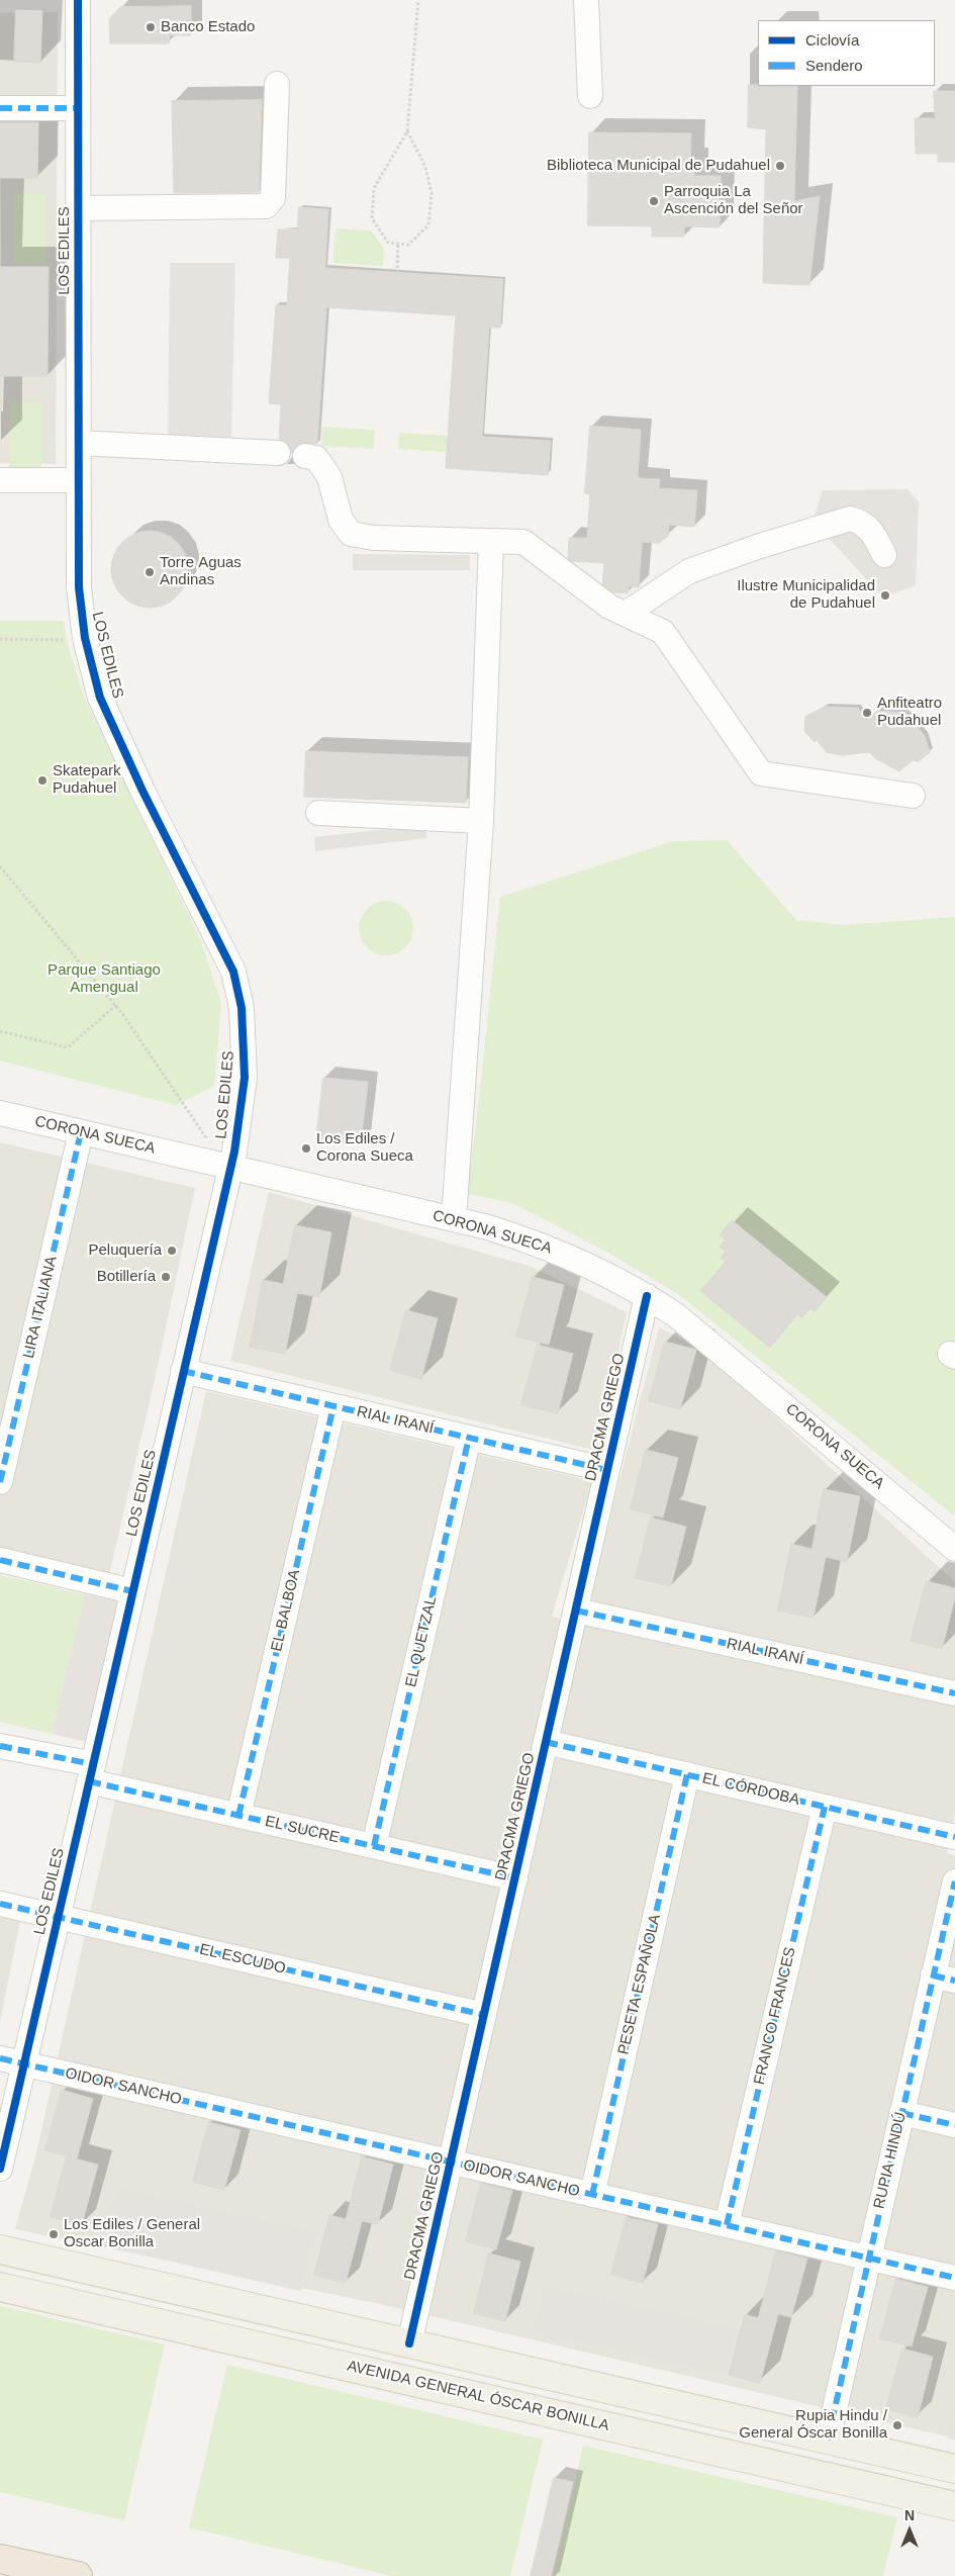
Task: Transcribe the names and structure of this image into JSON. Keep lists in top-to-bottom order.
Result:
{
  "streets": {
    "main road": ["AVENIDA GENERAL ÓSCAR BONILLA"],
    "street": [
      "LOS EDILES",
      "CORONA SUECA",
      "LIRA ITALIANA",
      "DRACMA GRIEGO",
      "RIAL IRANÍ",
      "EL BALBOA",
      "EL QUETZAL",
      "EL CÓRDOBA",
      "EL SUCRE",
      "EL ESCUDO",
      "PESETA ESPAÑOLA",
      "FRANCO FRANCES",
      "OIDOR SANCHO",
      "RUPIA HINDÚ"
    ]
  },
  "crossings": [
    ["LOS EDILES", "CORONA SUECA"],
    ["LOS EDILES", "RIAL IRANÍ"],
    ["LOS EDILES", "EL SUCRE"],
    ["LOS EDILES", "EL ESCUDO"],
    ["LOS EDILES", "OIDOR SANCHO"],
    ["CORONA SUECA", "LIRA ITALIANA"],
    ["CORONA SUECA", "DRACMA GRIEGO"],
    ["DRACMA GRIEGO", "RIAL IRANÍ"],
    ["DRACMA GRIEGO", "EL CÓRDOBA"],
    ["DRACMA GRIEGO", "EL SUCRE"],
    ["DRACMA GRIEGO", "EL ESCUDO"],
    ["DRACMA GRIEGO", "OIDOR SANCHO"],
    ["RIAL IRANÍ", "EL BALBOA"],
    ["RIAL IRANÍ", "EL QUETZAL"],
    ["EL BALBOA", "EL SUCRE"],
    ["EL QUETZAL", "EL SUCRE"],
    ["EL CÓRDOBA", "PESETA ESPAÑOLA"],
    ["EL CÓRDOBA", "FRANCO FRANCES"],
    ["PESETA ESPAÑOLA", "OIDOR SANCHO"],
    ["FRANCO FRANCES", "OIDOR SANCHO"],
    ["OIDOR SANCHO", "RUPIA HINDÚ"]
  ],
  "parks": ["Parque Santiago Amengual"],
  "places": [
    "Banco Estado",
    "Biblioteca Municipal de Pudahuel",
    "Parroquia La Ascención del Señor",
    "Torre Aguas Andinas",
    "Ilustre Municipalidad de Pudahuel",
    "Anfiteatro Pudahuel",
    "Skatepark Pudahuel",
    "Los Ediles / Corona Sueca",
    "Peluquería",
    "Botillería",
    "Los Ediles / General Oscar Bonilla",
    "Rupia Hindu / General Óscar Bonilla"
  ],
  "legend": ["Ciclovía", "Sendero"],
  "north": "top"
}
